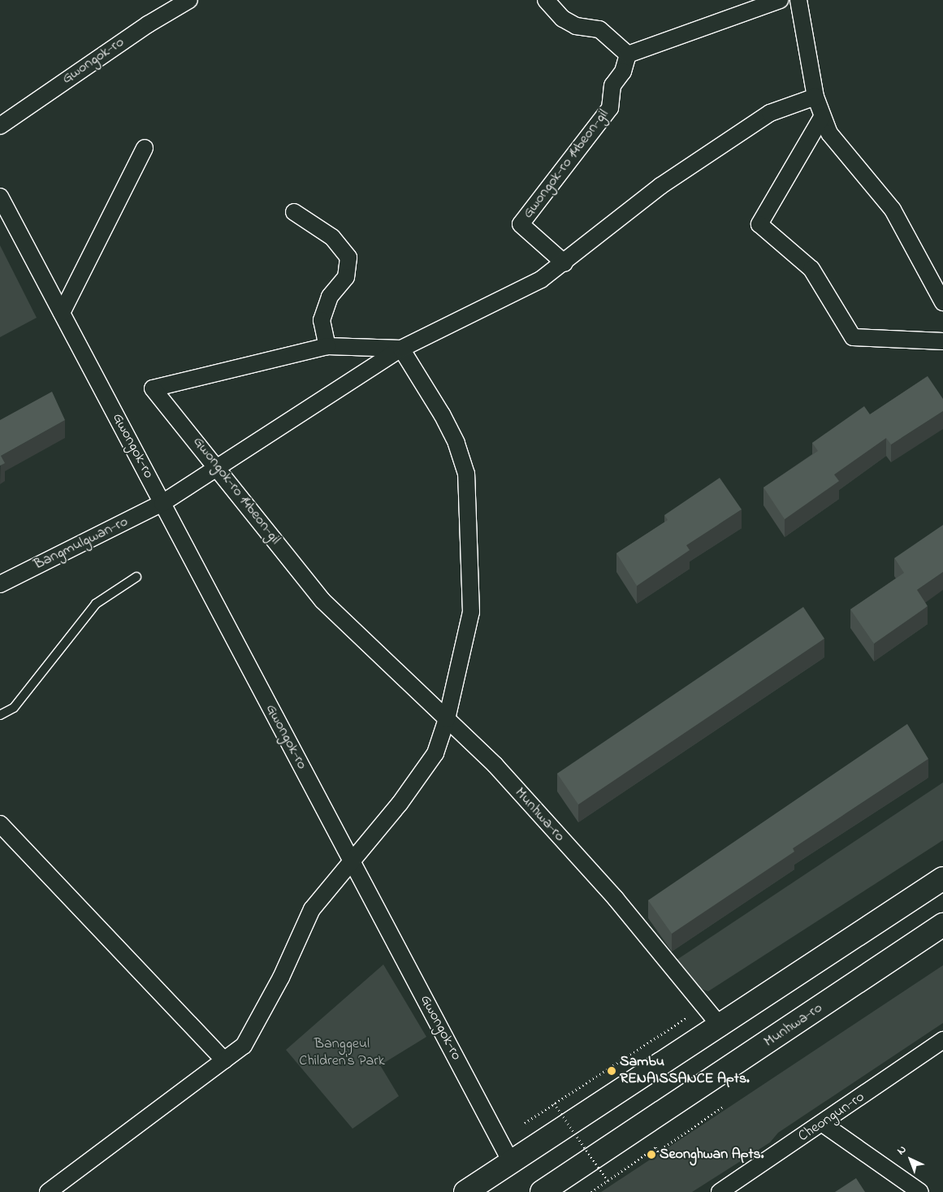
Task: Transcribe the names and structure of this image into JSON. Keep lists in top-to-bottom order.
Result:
{
  "streets": {
    "main road": ["Munhwa-ro"],
    "street": [
      "Gwongok-ro",
      "Gwongok-ro 14beon-gil",
      "Bangmulgwan-ro",
      "Cheongun-ro"
    ]
  },
  "crossings": [
    ["Gwongok-ro", "Bangmulgwan-ro"],
    ["Gwongok-ro 14beon-gil", "Bangmulgwan-ro"],
    ["Gwongok-ro 14beon-gil", "Munhwa-ro"]
  ],
  "parks": ["Banggeul Children's Park"],
  "places": ["Sambu RENAISSANCE Apts.", "Seonghwan Apts."],
  "north": "top left"
}
